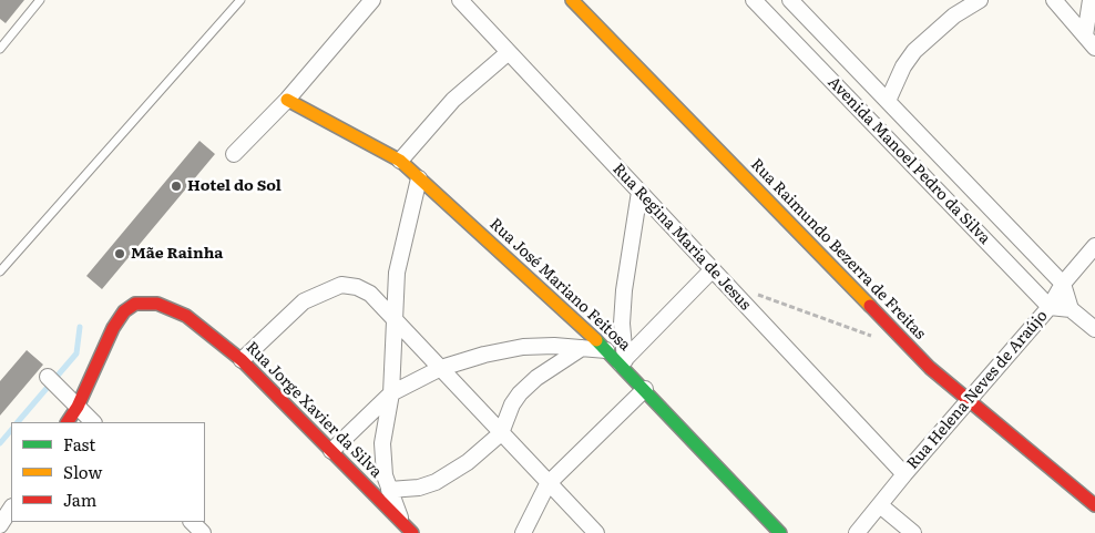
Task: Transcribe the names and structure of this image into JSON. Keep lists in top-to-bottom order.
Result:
{
  "streets": {
    "street": [
      "Avenida Manoel Pedro da Silva",
      "Rua Regina Maria de Jesus",
      "Rua Raimundo Bezerra de Freitas",
      "Rua José Mariano Feitosa",
      "Rua Helena Neves de Araújo",
      "Rua Jorge Xavier da Silva"
    ]
  },
  "crossings": [
    ["Avenida Manoel Pedro da Silva", "Rua Helena Neves de Araújo"],
    ["Rua Regina Maria de Jesus", "Rua Helena Neves de Araújo"],
    ["Rua Raimundo Bezerra de Freitas", "Rua Helena Neves de Araújo"]
  ],
  "places": ["Hotel do Sol", "Mãe Rainha"],
  "legend": ["Fast", "Slow", "Jam"]
}
